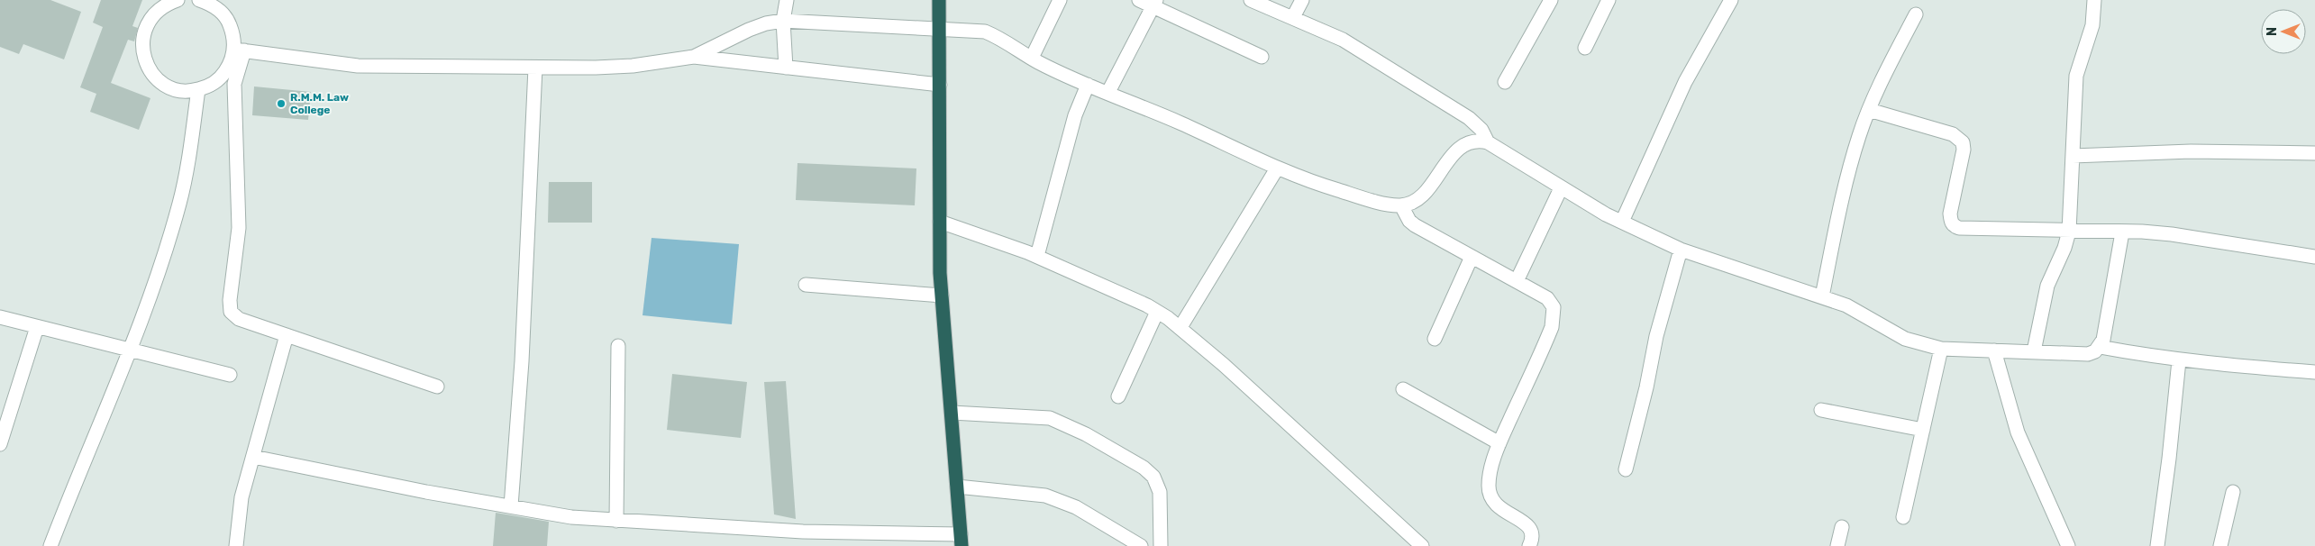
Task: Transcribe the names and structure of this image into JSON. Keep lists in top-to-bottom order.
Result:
{
  "places": ["R.M.M. Law College"],
  "north": "left"
}
